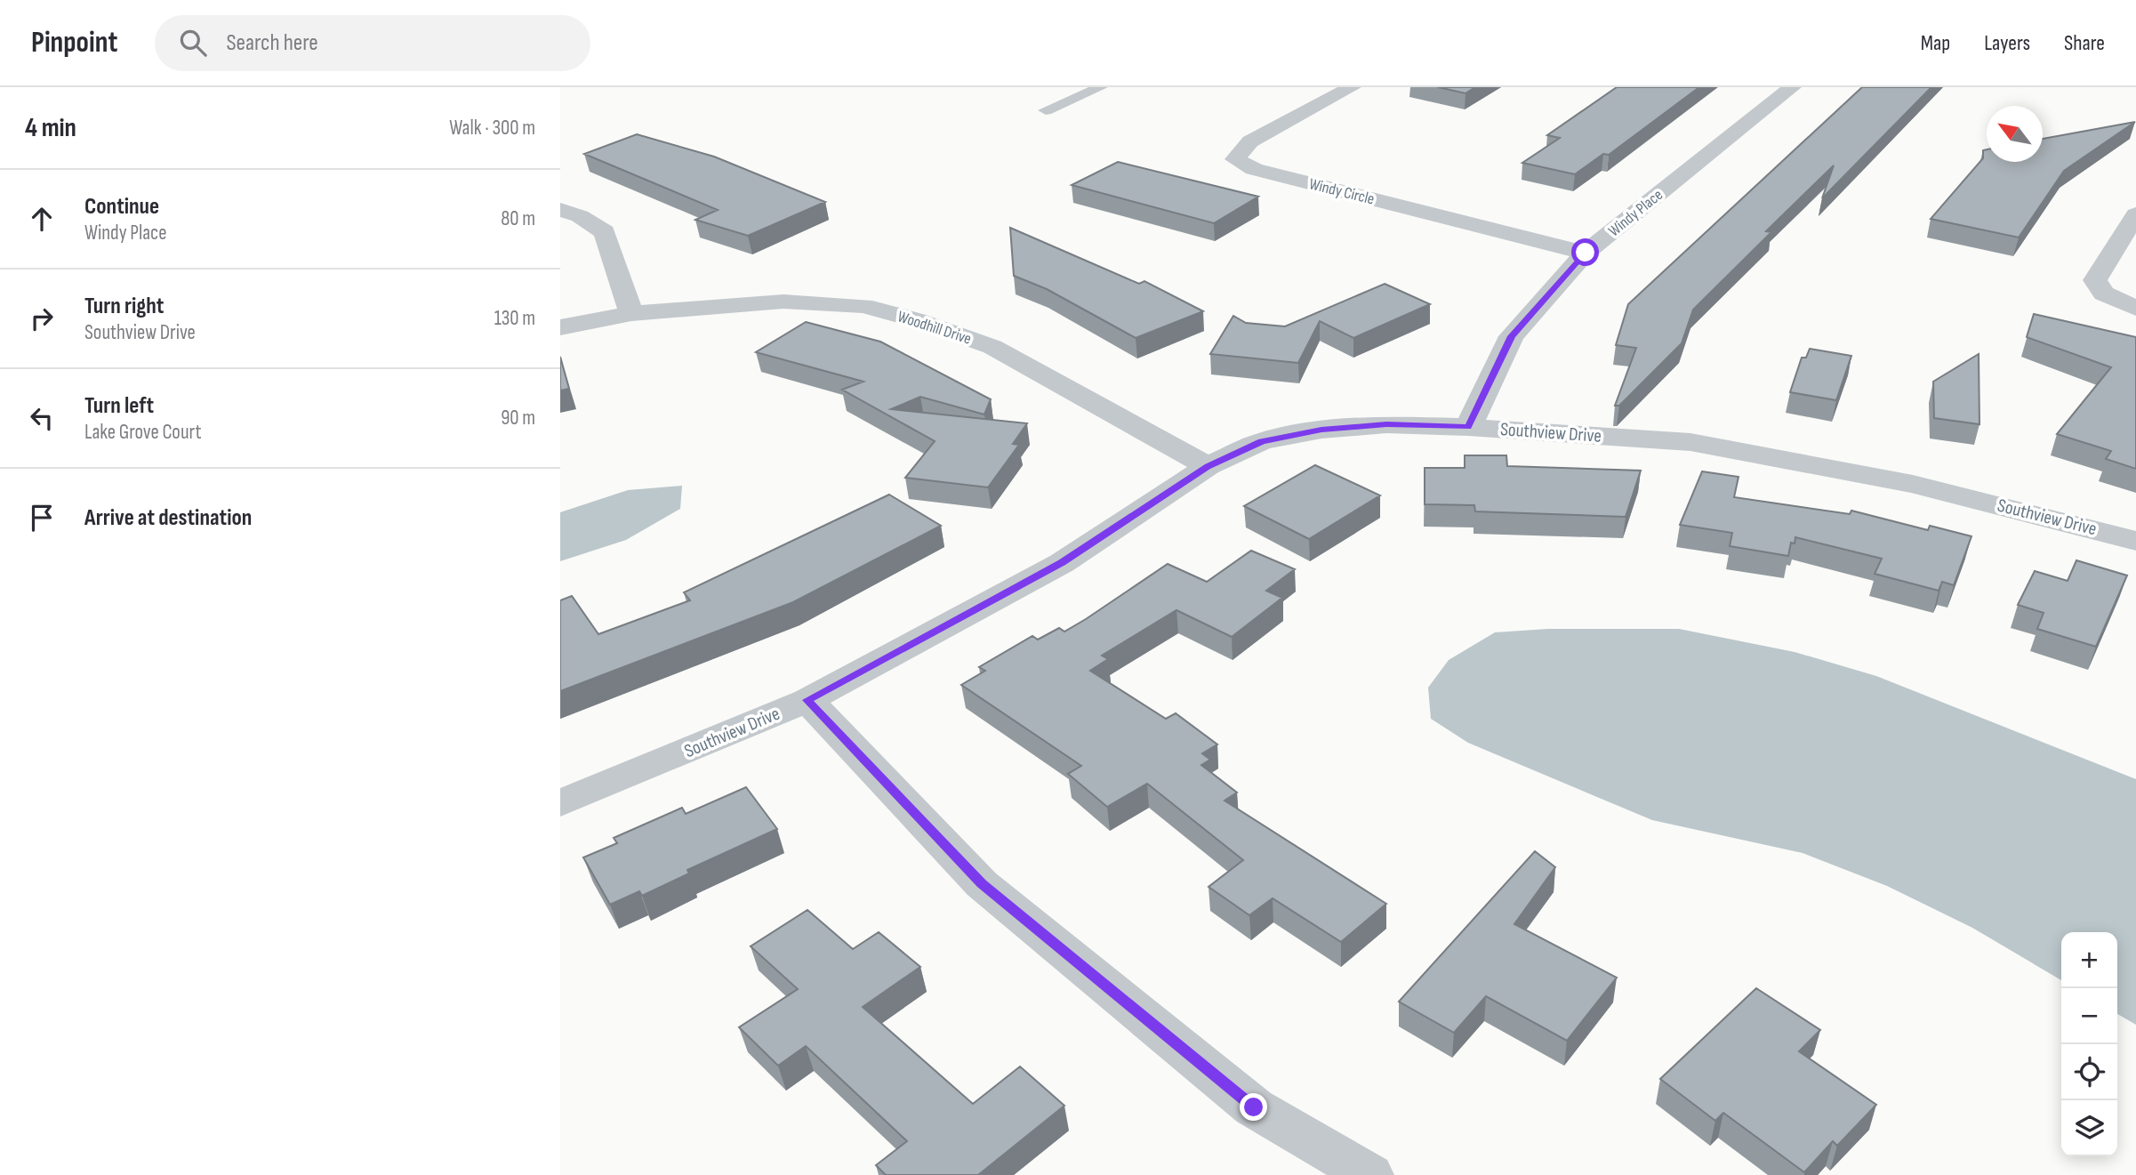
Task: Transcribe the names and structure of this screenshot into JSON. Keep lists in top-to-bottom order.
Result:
{
  "streets": {
    "street": [
      "Windy Circle",
      "Windy Place",
      "Woodhill Drive",
      "Southview Drive"
    ]
  },
  "crossings": [
    ["Windy Circle", "Windy Place"],
    ["Windy Place", "Southview Drive"],
    ["Woodhill Drive", "Southview Drive"]
  ],
  "north": "top left",
  "page": {
    "header": "Pinpoint",
    "search": "Search here",
    "nav": ["Map", "Layers", "Share"],
    "heading": ["4 min", "Walk · 300 m"],
    "list": [
      ["Continue", "Windy Place", "80 m"],
      ["Turn right", "Southview Drive", "130 m"],
      ["Turn left", "Lake Grove Court", "90 m"],
      "Arrive at destination"
    ],
    "map_buttons": ["+", "−"]
  }
}
